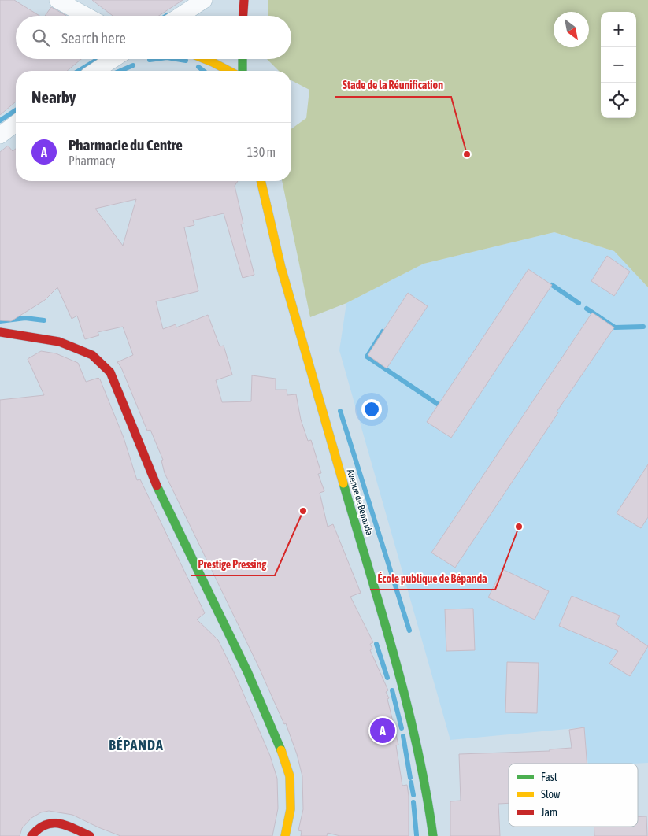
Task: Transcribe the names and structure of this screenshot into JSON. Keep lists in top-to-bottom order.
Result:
{
  "streets": {
    "street": ["Avenue de Bepanda"]
  },
  "districts": ["BÉPANDA"],
  "places": ["Stade de la Réunification", "Prestige Pressing", "École publique de Bépanda"],
  "legend": ["Fast", "Slow", "Jam"],
  "north": "bottom right",
  "page": {
    "map_buttons": ["+", "−"],
    "search": "Search here",
    "heading": "Nearby",
    "list": [
      {
        "mark": "A",
        "name": "Pharmacie du Centre",
        "note": "Pharmacy",
        "value": "130 m"
      }
    ],
    "pins": "A"
  }
}
